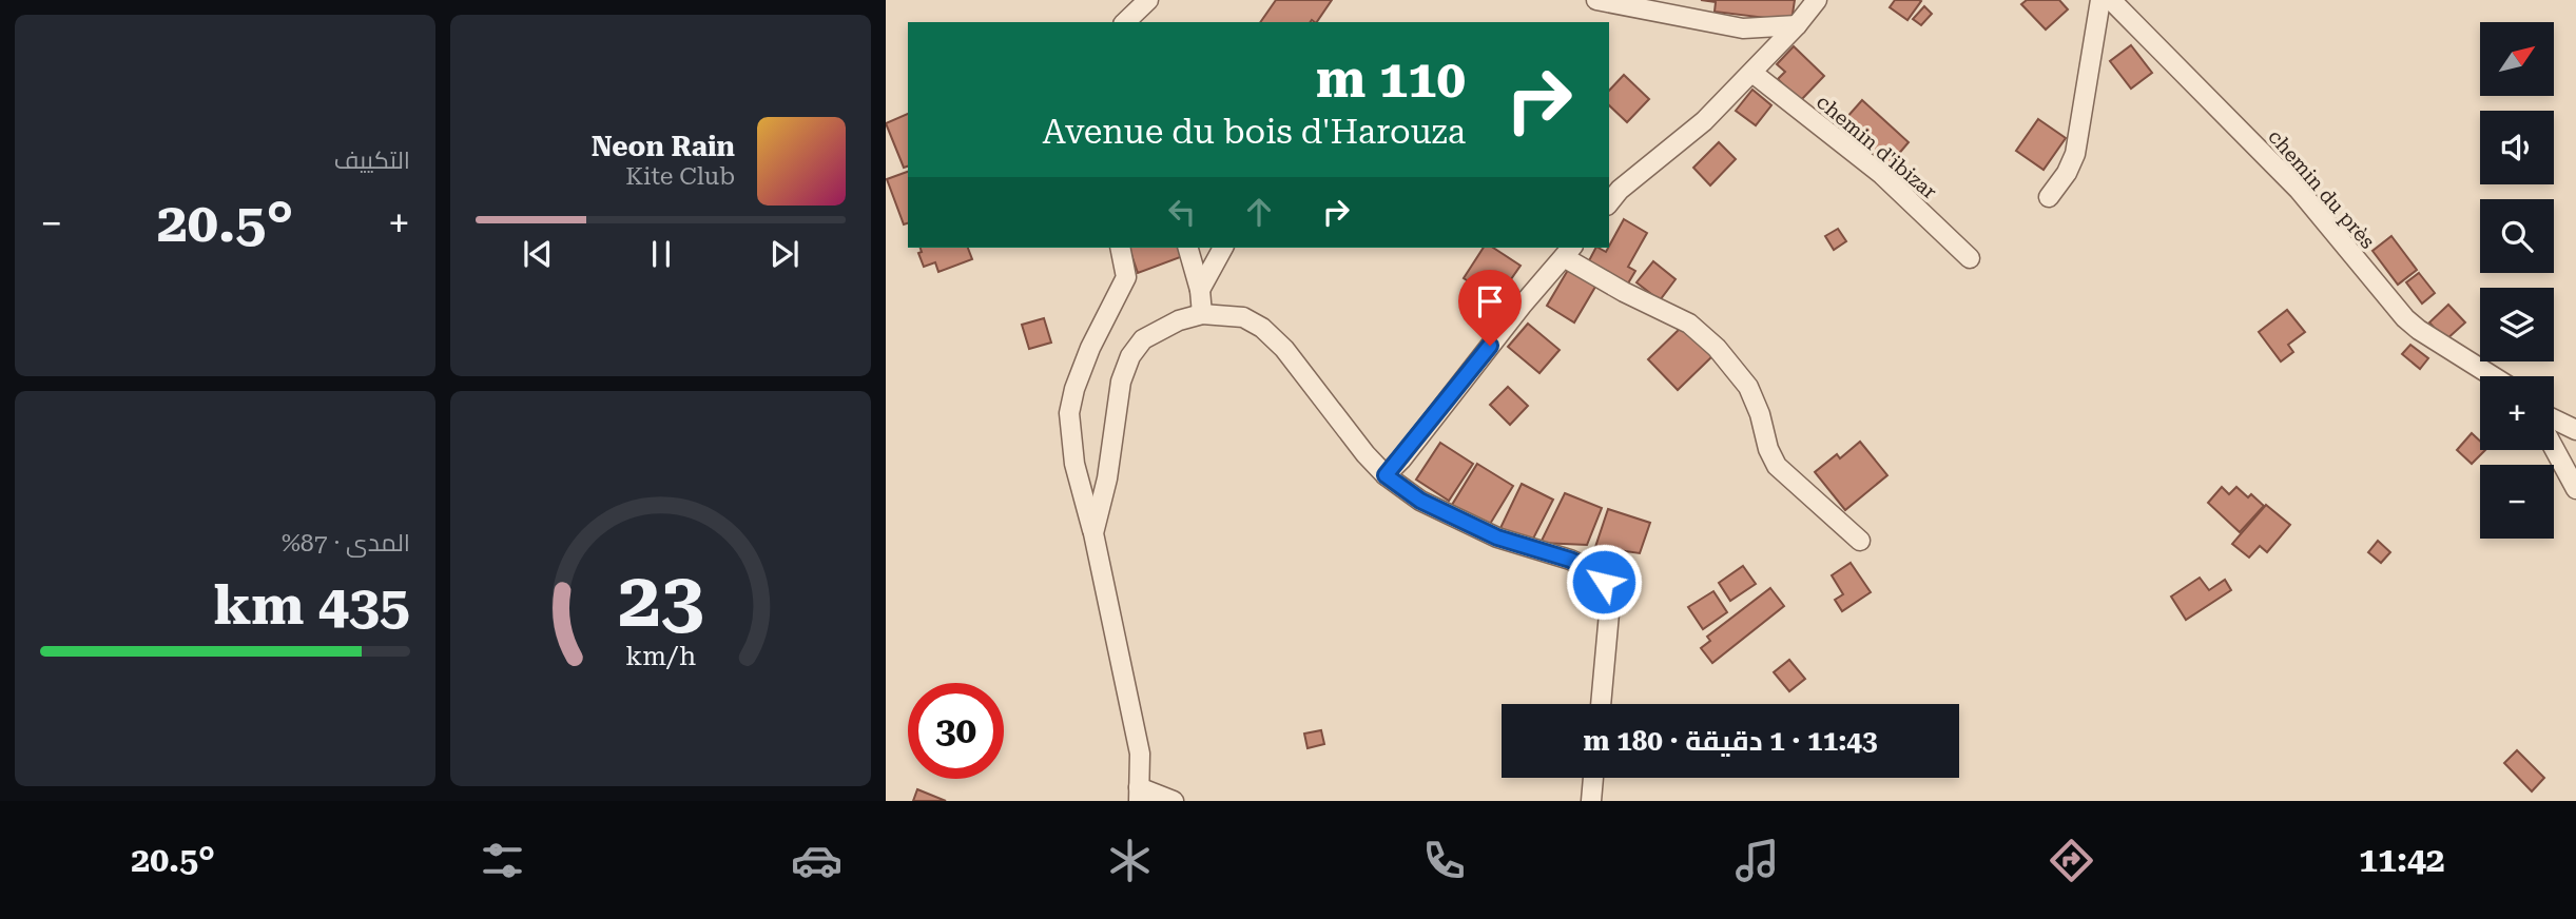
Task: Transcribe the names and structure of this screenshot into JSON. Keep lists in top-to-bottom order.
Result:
{
  "streets": {
    "street": ["chemin d'ibizar", "chemin du près"]
  },
  "north": "top right",
  "page": {
    "tile": [
      "التكييف",
      ["المدى · 87%", "435 km"]
    ],
    "map_buttons": ["+", "−"],
    "turn": ["110 m", "Avenue du bois d'Harouza"],
    "song": ["Neon Rain", "Kite Club"],
    "heat": ["−", "20.5°", "+"],
    "limit": "30",
    "trip": "11:43 · 1 دقيقة · 180 m",
    "tabs": ["11:42", "20.5°"],
    "gauge": ["23", "km/h"]
  }
}
